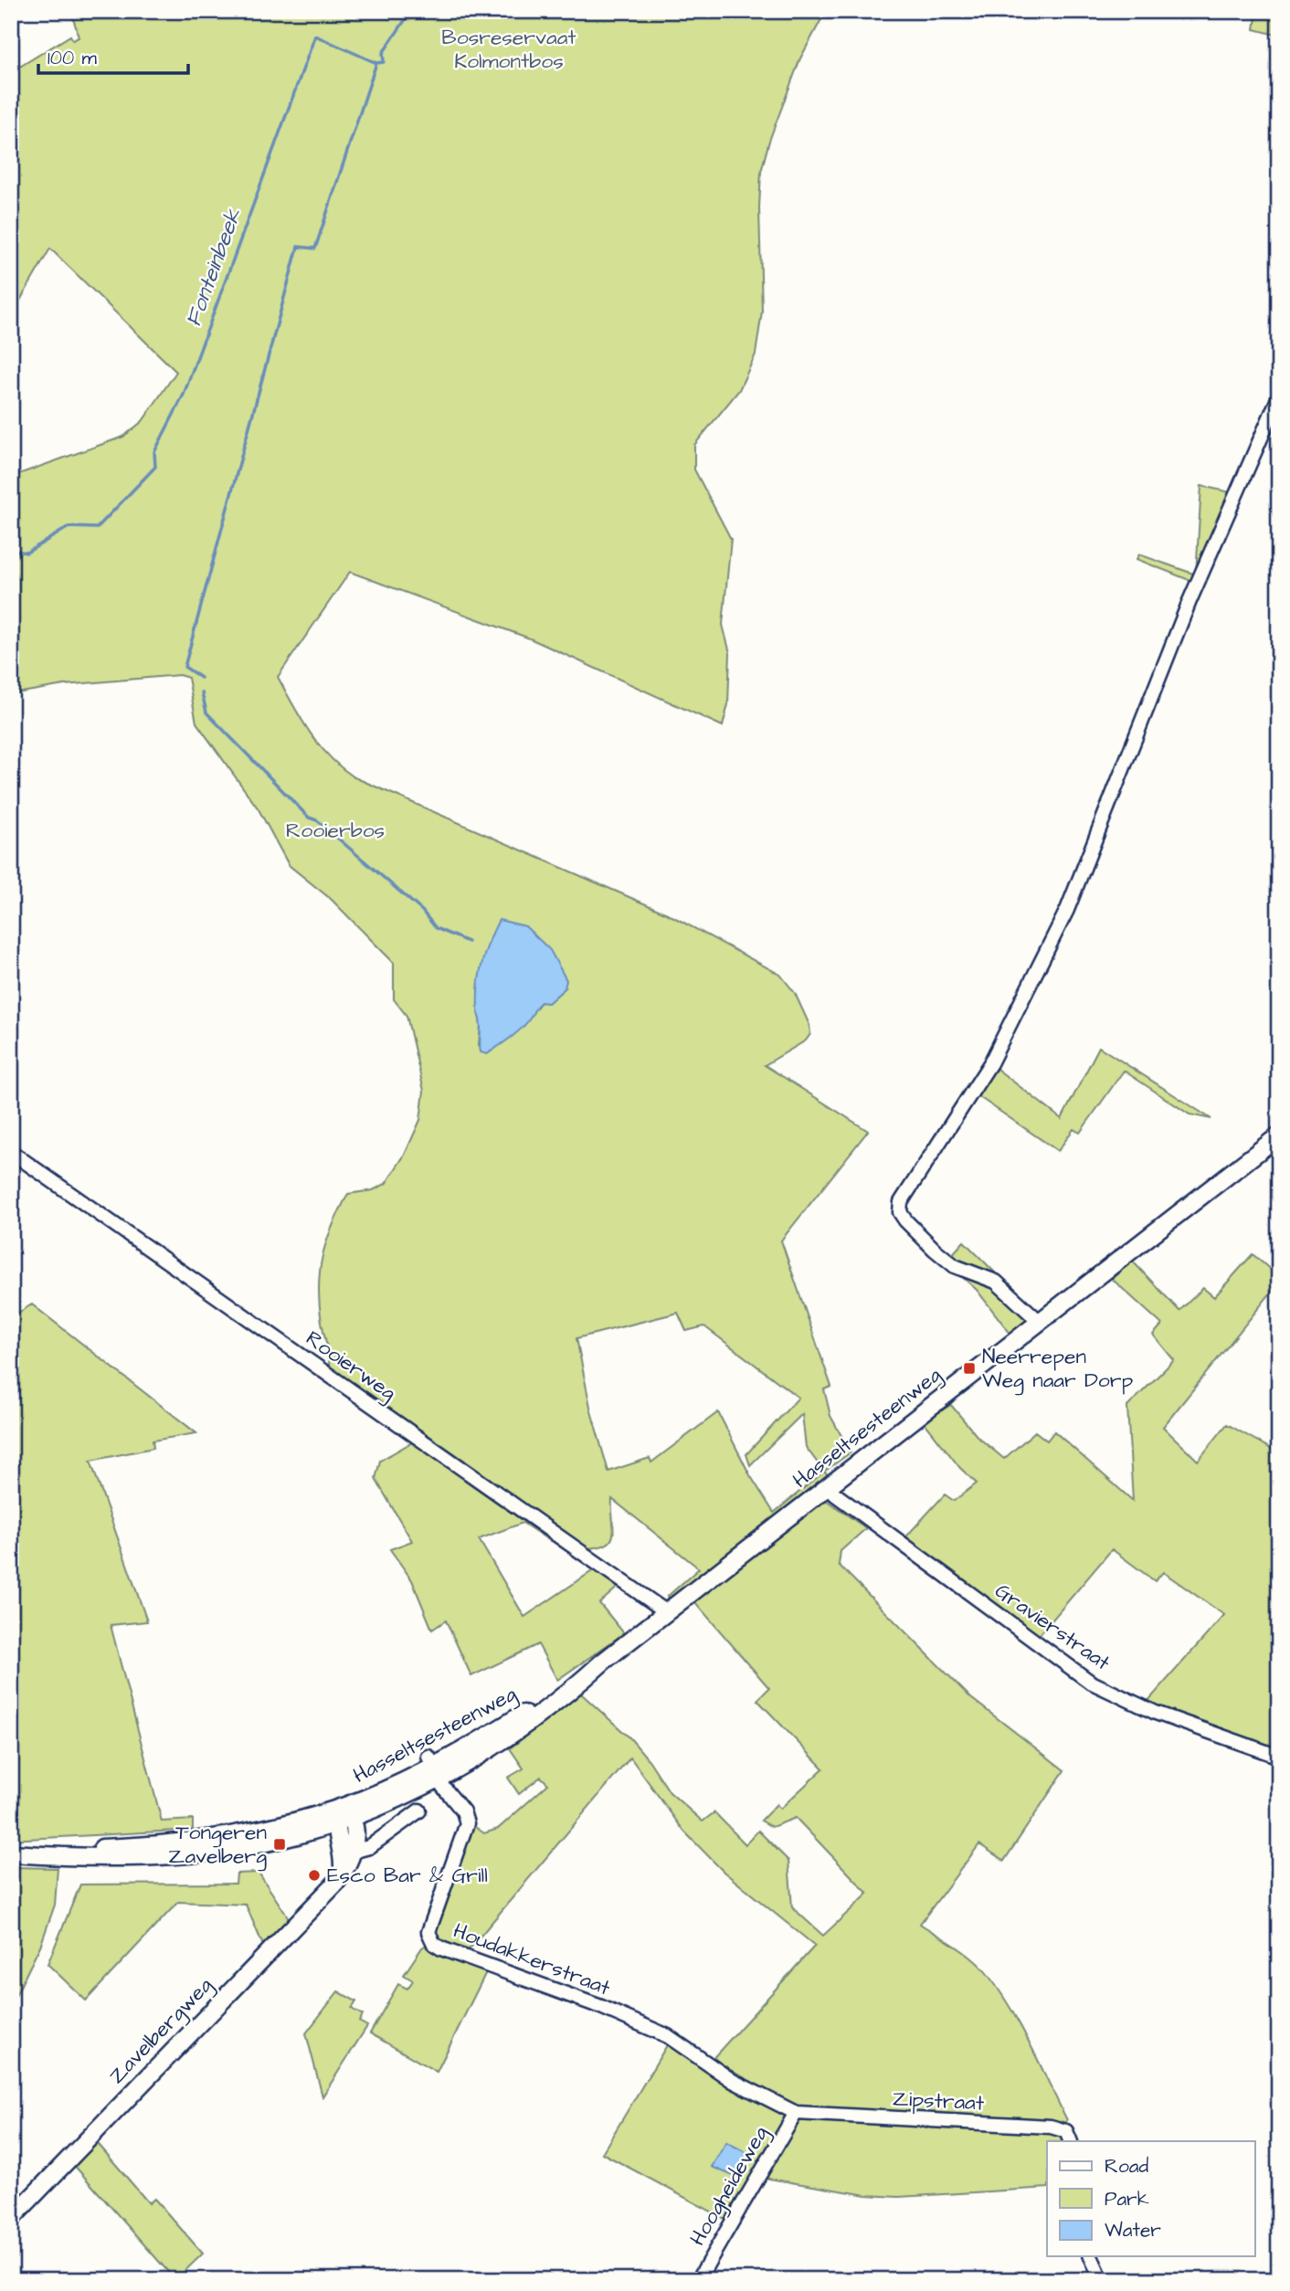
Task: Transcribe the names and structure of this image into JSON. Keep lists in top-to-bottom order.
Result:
{
  "streets": {
    "main road": ["Hasseltsesteenweg", "Zavelbergweg"],
    "street": [
      "Rooierweg",
      "Gravierstraat",
      "Houdakkerstraat",
      "Zipstraat",
      "Hoogheideweg"
    ]
  },
  "crossings": [
    ["Rooierweg", "Hasseltsesteenweg"],
    ["Hasseltsesteenweg", "Gravierstraat"],
    ["Hasseltsesteenweg", "Houdakkerstraat"],
    ["Hasseltsesteenweg", "Zavelbergweg"],
    ["Houdakkerstraat", "Zipstraat"],
    ["Houdakkerstraat", "Hoogheideweg"],
    ["Zipstraat", "Hoogheideweg"]
  ],
  "water": ["Fonteinbeek"],
  "parks": ["Bosreservaat Kolmontbos", "Rooierbos"],
  "places": {
    "transit": ["Neerrepen Weg naar Dorp", "Tongeren Zavelberg"],
    "other": ["Esco Bar & Grill"]
  },
  "legend": ["Road", "Park", "Water"],
  "scale_bar": "100 m"
}
